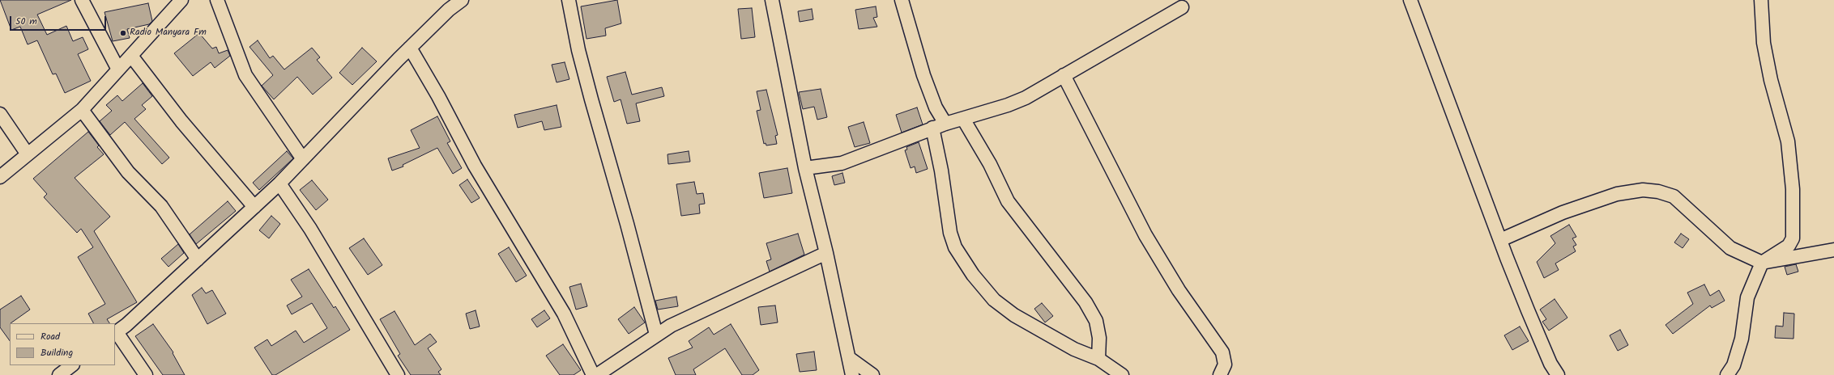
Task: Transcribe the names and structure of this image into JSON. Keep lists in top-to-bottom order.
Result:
{
  "places": ["Radio Manyara Fm"],
  "legend": ["Road", "Building"],
  "scale_bar": "50 m"
}
